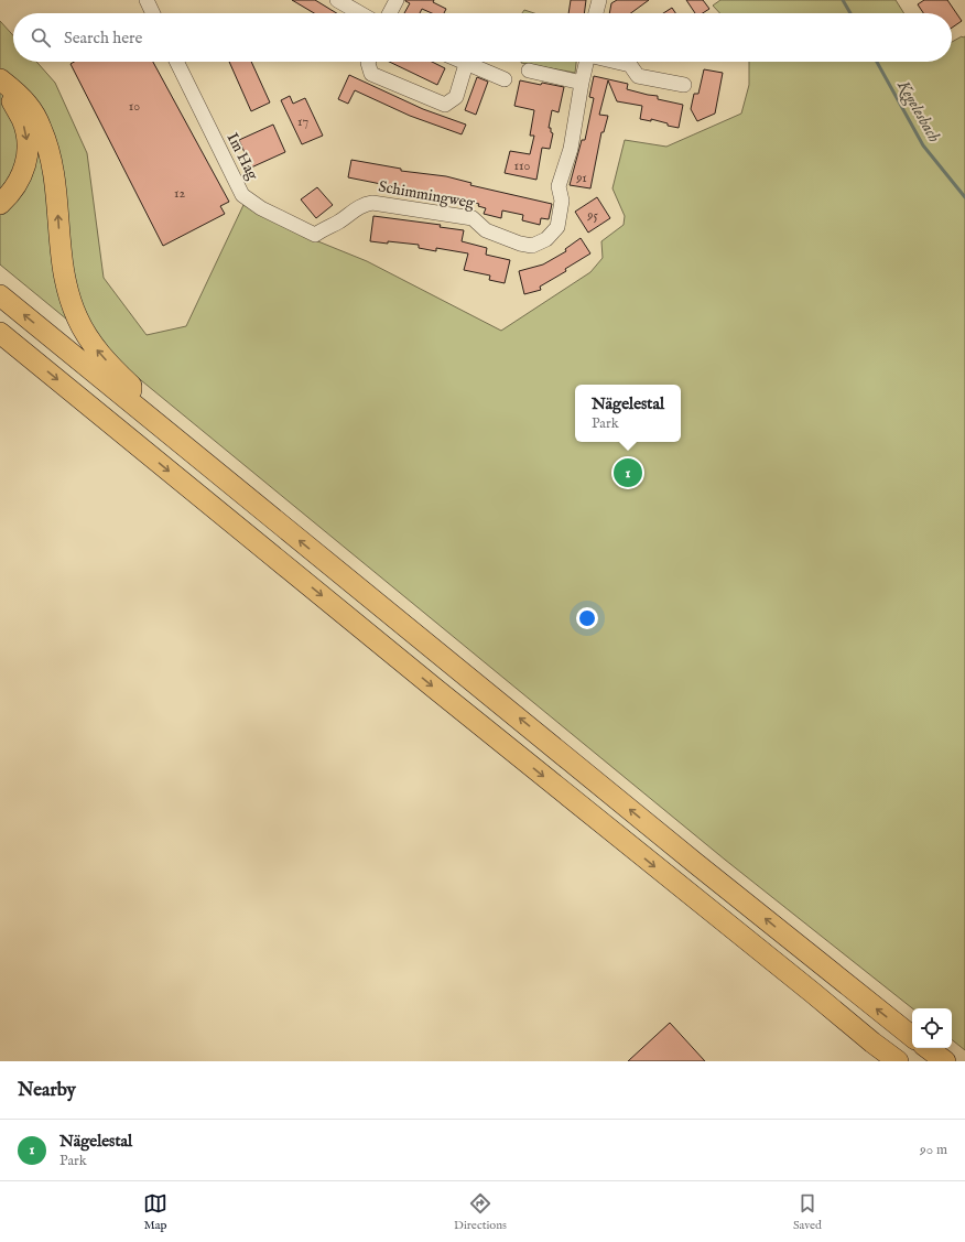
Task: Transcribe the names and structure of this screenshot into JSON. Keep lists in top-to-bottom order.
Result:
{
  "streets": {
    "street": ["Im Hag", "Schimmingweg"]
  },
  "crossings": [
    ["Im Hag", "Schimmingweg"]
  ],
  "water": ["Kegelesbach"],
  "house_numbers": [
    "10",
    "17",
    "110",
    "91",
    "12",
    "95"
  ],
  "page": {
    "search": "Search here",
    "popup": ["Nägelestal", "Park"],
    "pins": "1",
    "heading": "Nearby",
    "list": [
      {
        "mark": "1",
        "name": "Nägelestal",
        "note": "Park",
        "value": "90 m"
      }
    ],
    "nav": ["Map", "Directions", "Saved"]
  }
}
